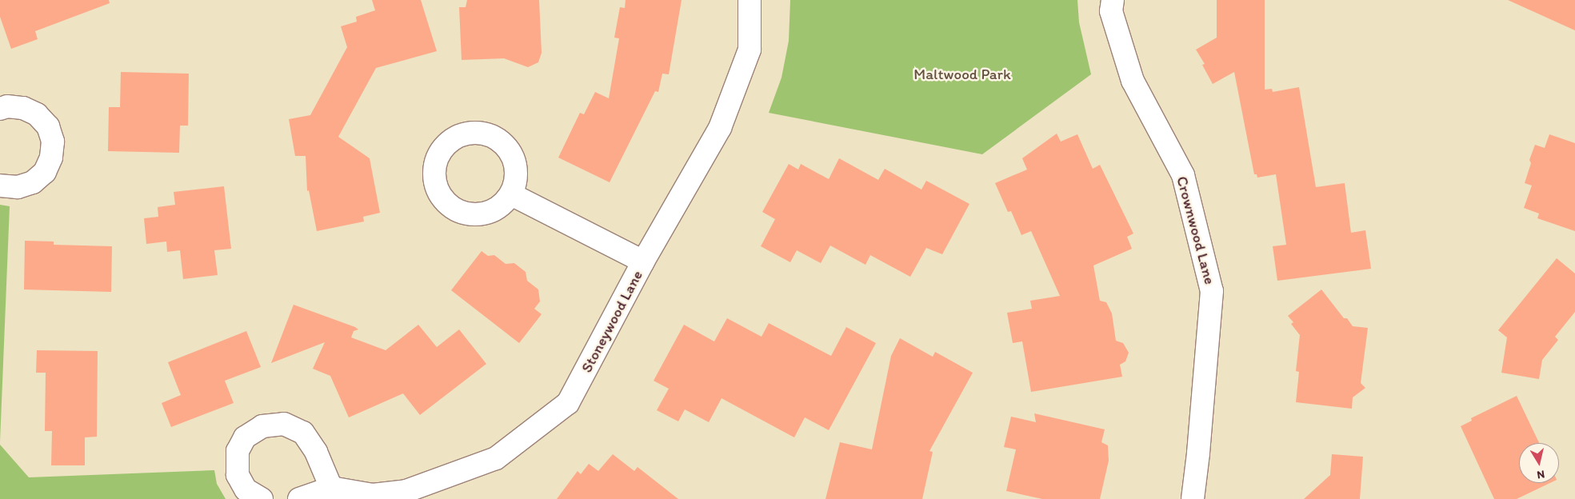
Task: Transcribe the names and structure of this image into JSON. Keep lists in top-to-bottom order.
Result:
{
  "streets": {
    "street": ["Crownwood Lane", "Stoneywood Lane"]
  },
  "parks": ["Maltwood Park"],
  "north": "bottom"
}
